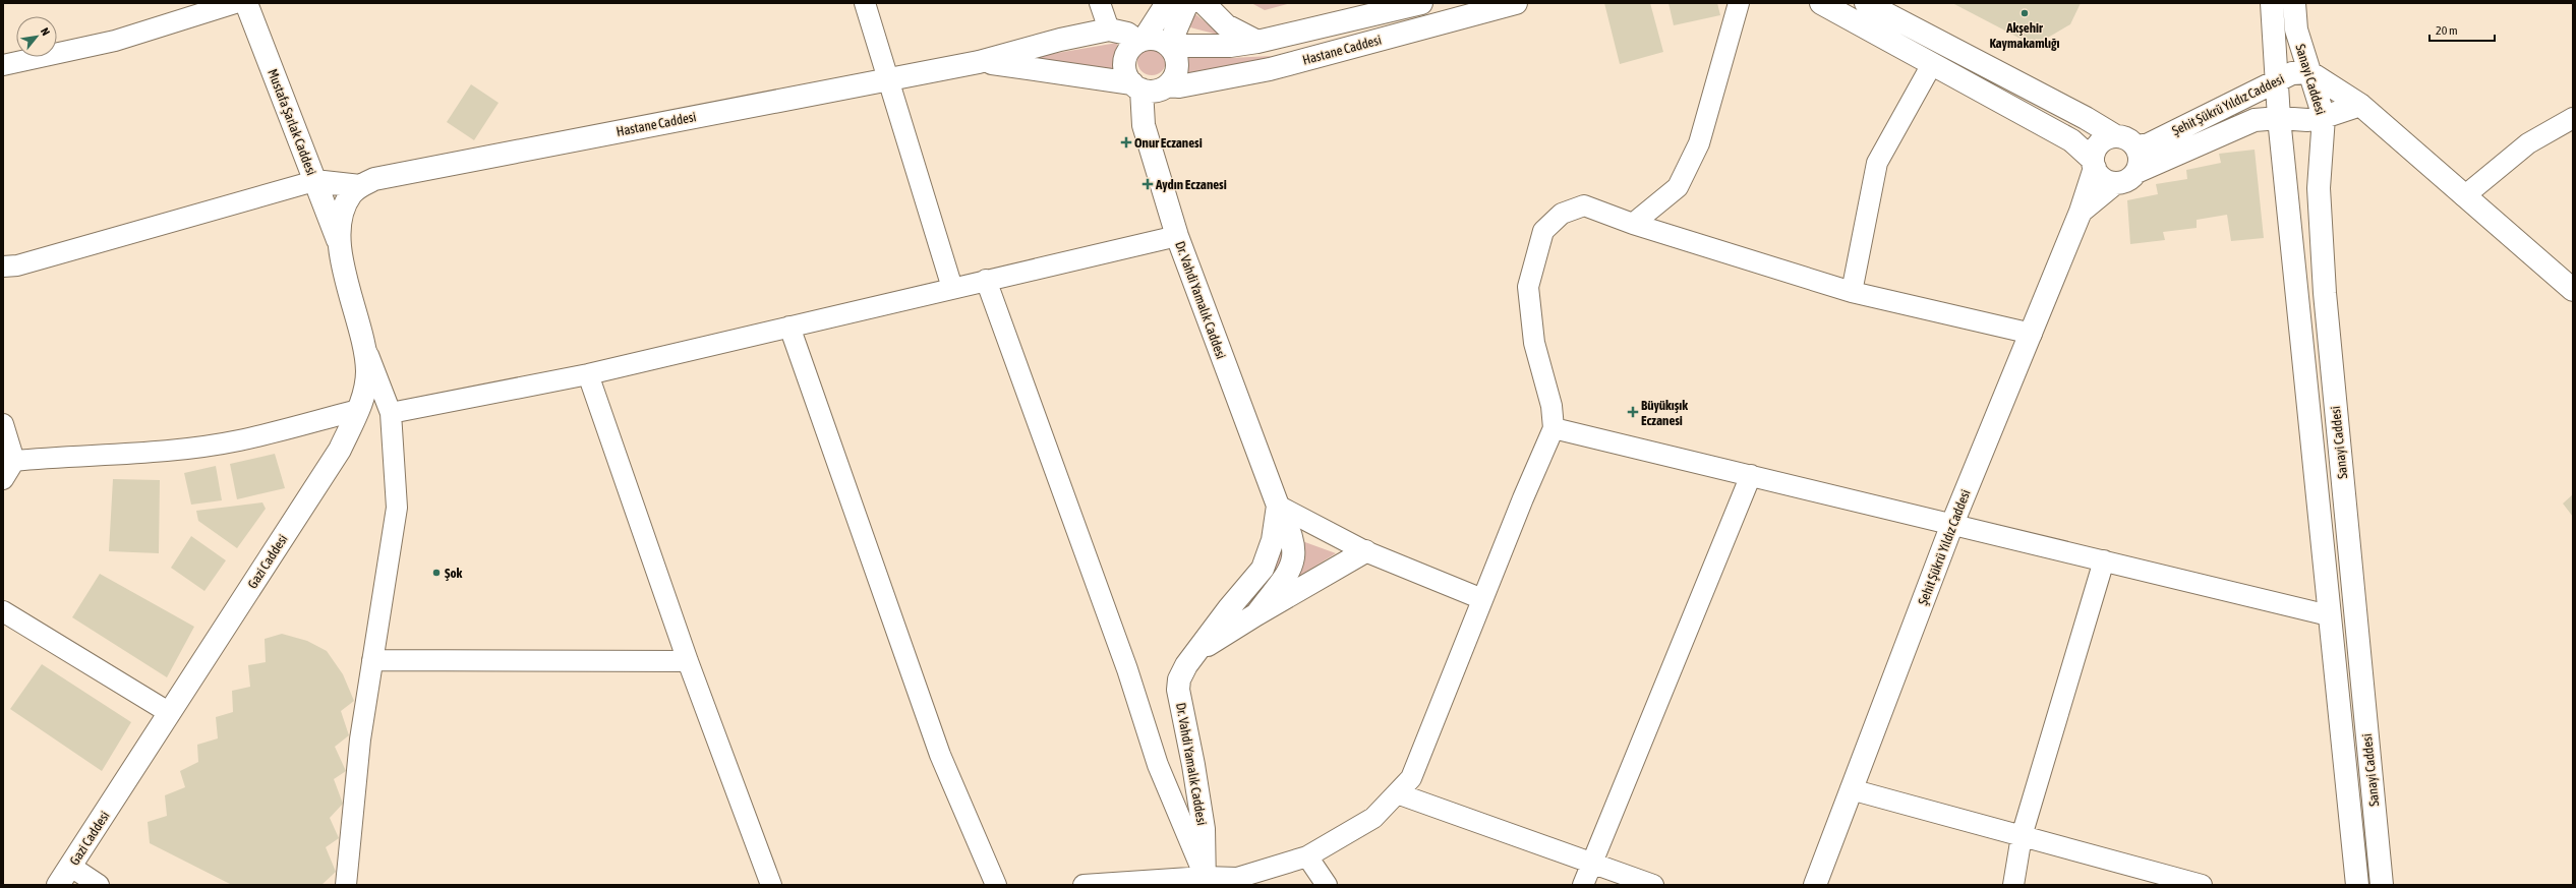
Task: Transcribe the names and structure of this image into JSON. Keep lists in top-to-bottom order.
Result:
{
  "streets": {
    "main road": [
      "Hastane Caddesi",
      "Sanayi Caddesi",
      "Şehit Şükrü Yıldız Caddesi",
      "Mustafa Şarlak Caddesi",
      "Dr. Vahdi Yamalık Caddesi",
      "Gazi Caddesi"
    ]
  },
  "crossings": [
    ["Hastane Caddesi", "Dr. Vahdi Yamalık Caddesi"],
    ["Hastane Caddesi", "Gazi Caddesi"],
    ["Sanayi Caddesi", "Şehit Şükrü Yıldız Caddesi"],
    ["Mustafa Şarlak Caddesi", "Gazi Caddesi"]
  ],
  "places": {
    "other": ["Akşehir Kaymakamlığı", "Şok"],
    "health": ["Onur Eczanesi", "Aydın Eczanesi", "Büyükışık Eczanesi"]
  },
  "scale_bar": "20 m",
  "north": "top right"
}
